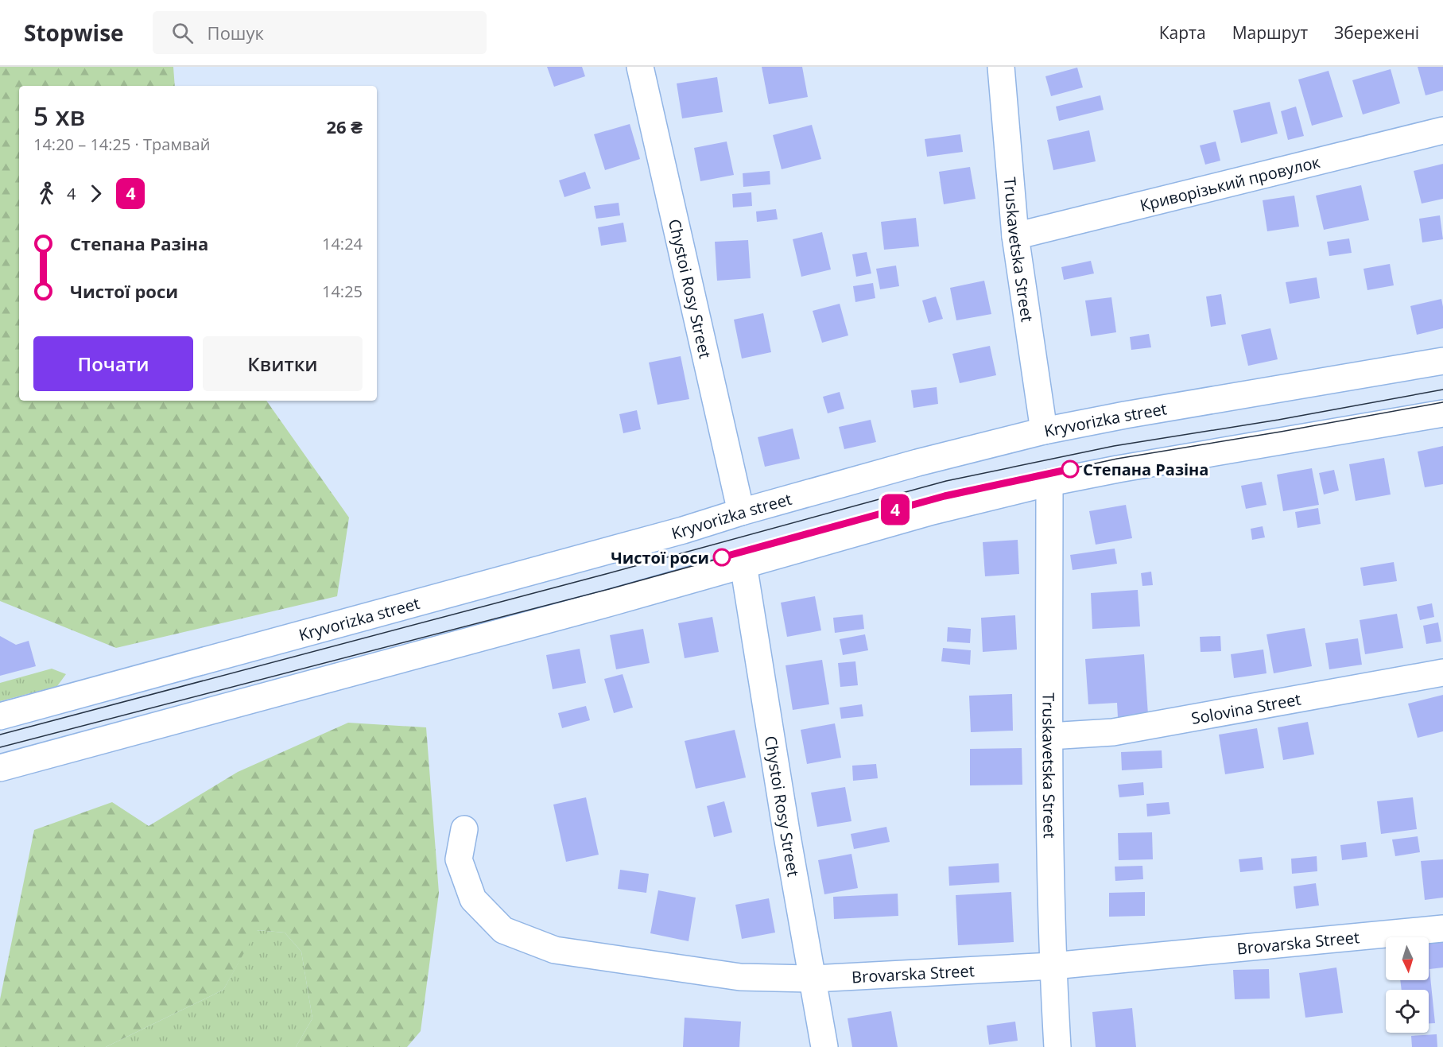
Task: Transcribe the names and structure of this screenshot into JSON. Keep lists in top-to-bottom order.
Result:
{
  "streets": {
    "street": [
      "Криворізький провулок",
      "Truskavetska Street",
      "Chystoi Rosy Street",
      "Kryvorizka street",
      "Solovina Street",
      "Brovarska Street"
    ]
  },
  "crossings": [
    ["Криворізький провулок", "Truskavetska Street"],
    ["Truskavetska Street", "Kryvorizka street"],
    ["Truskavetska Street", "Solovina Street"],
    ["Truskavetska Street", "Brovarska Street"],
    ["Chystoi Rosy Street", "Kryvorizka street"],
    ["Chystoi Rosy Street", "Brovarska Street"]
  ],
  "places": ["Степана Разіна", "Чистої роси"],
  "lines": ["tram line 4"],
  "north": "bottom",
  "page": {
    "header": "Stopwise",
    "search": "Пошук",
    "nav": ["Карта", "Маршрут", "Збережені"],
    "on_map": "4",
    "heading": ["5 хв", "14:20 – 14:25 · Трамвай", "26 ₴"],
    "legs": ["4", "4"],
    "list": [
      {
        "name": "Степана Разіна",
        "value": "14:24"
      },
      {
        "name": "Чистої роси",
        "value": "14:25"
      }
    ],
    "buttons": ["Почати", "Квитки"]
  }
}
